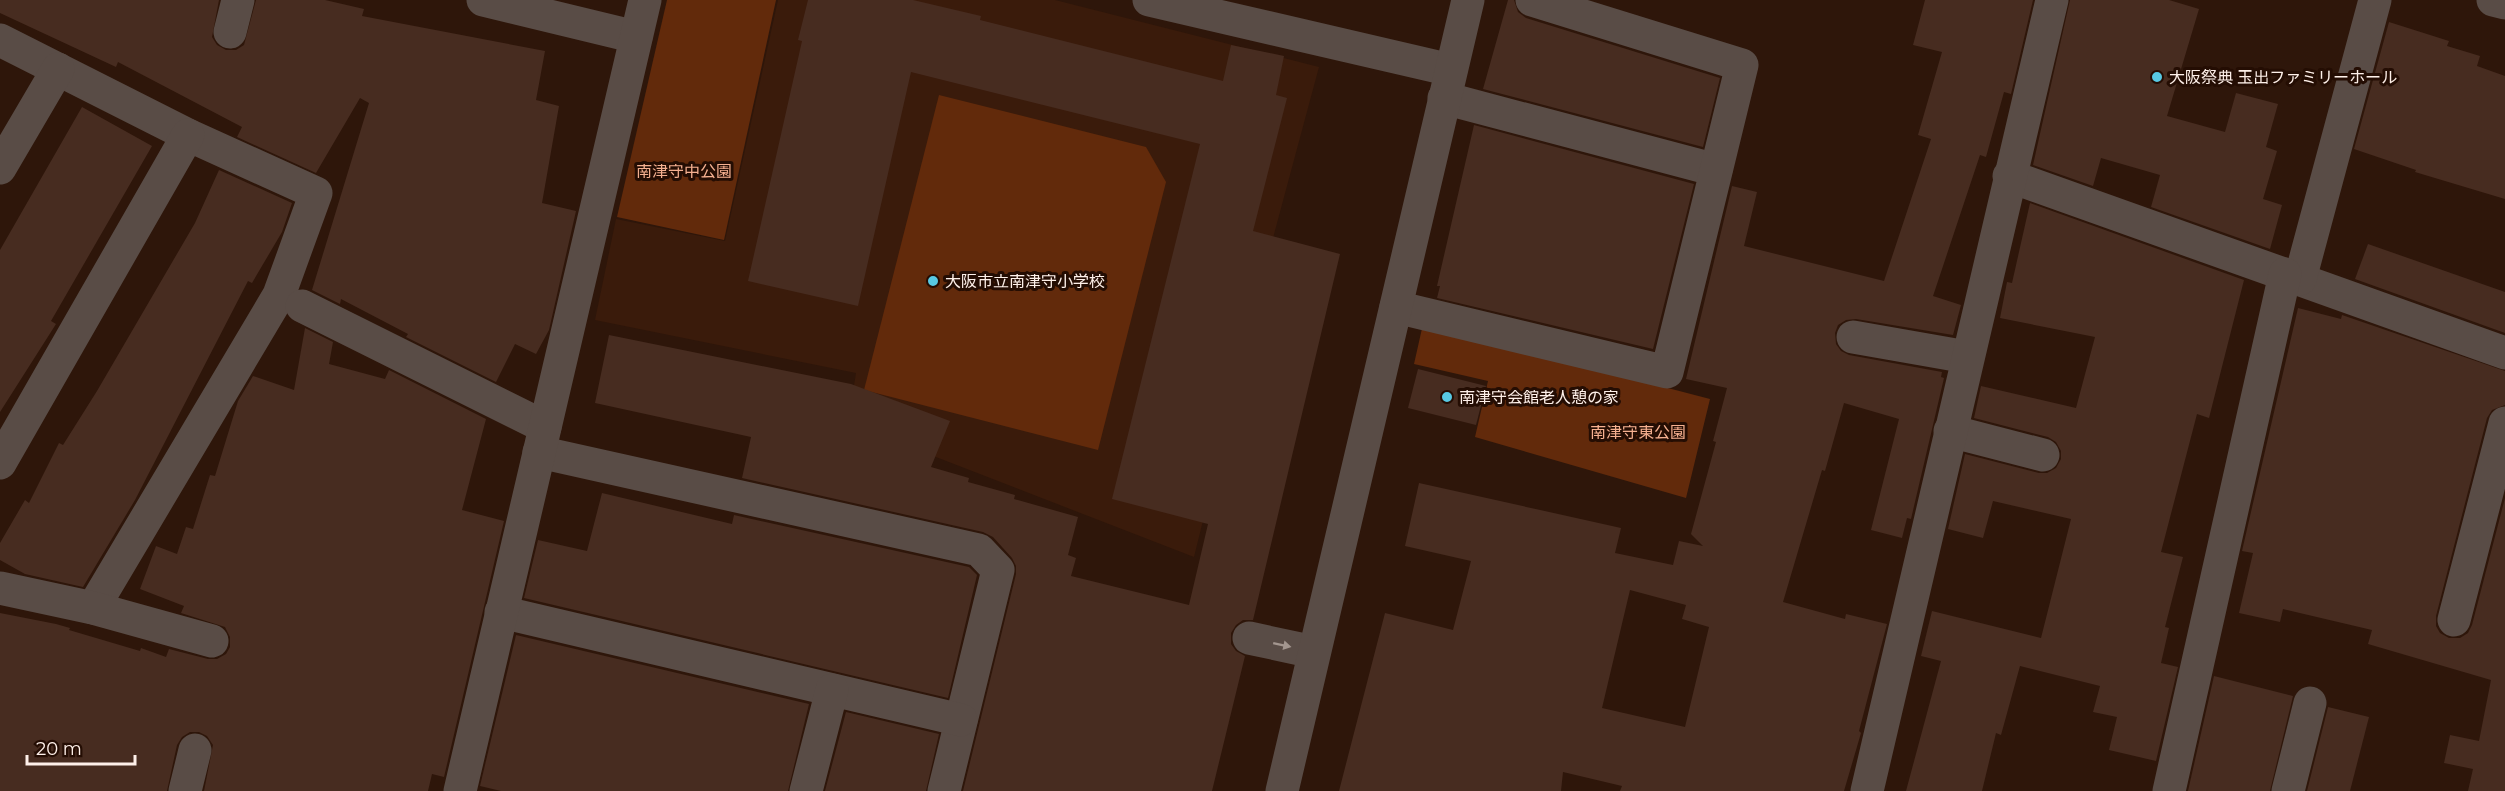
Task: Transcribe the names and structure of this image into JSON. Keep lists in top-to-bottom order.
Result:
{
  "parks": ["南津守中公園", "南津守東公園"],
  "places": ["大阪祭典 玉出ファミリーホール", "大阪市立南津守小学校", "南津守会館老人憩の家"],
  "scale_bar": "20 m"
}
